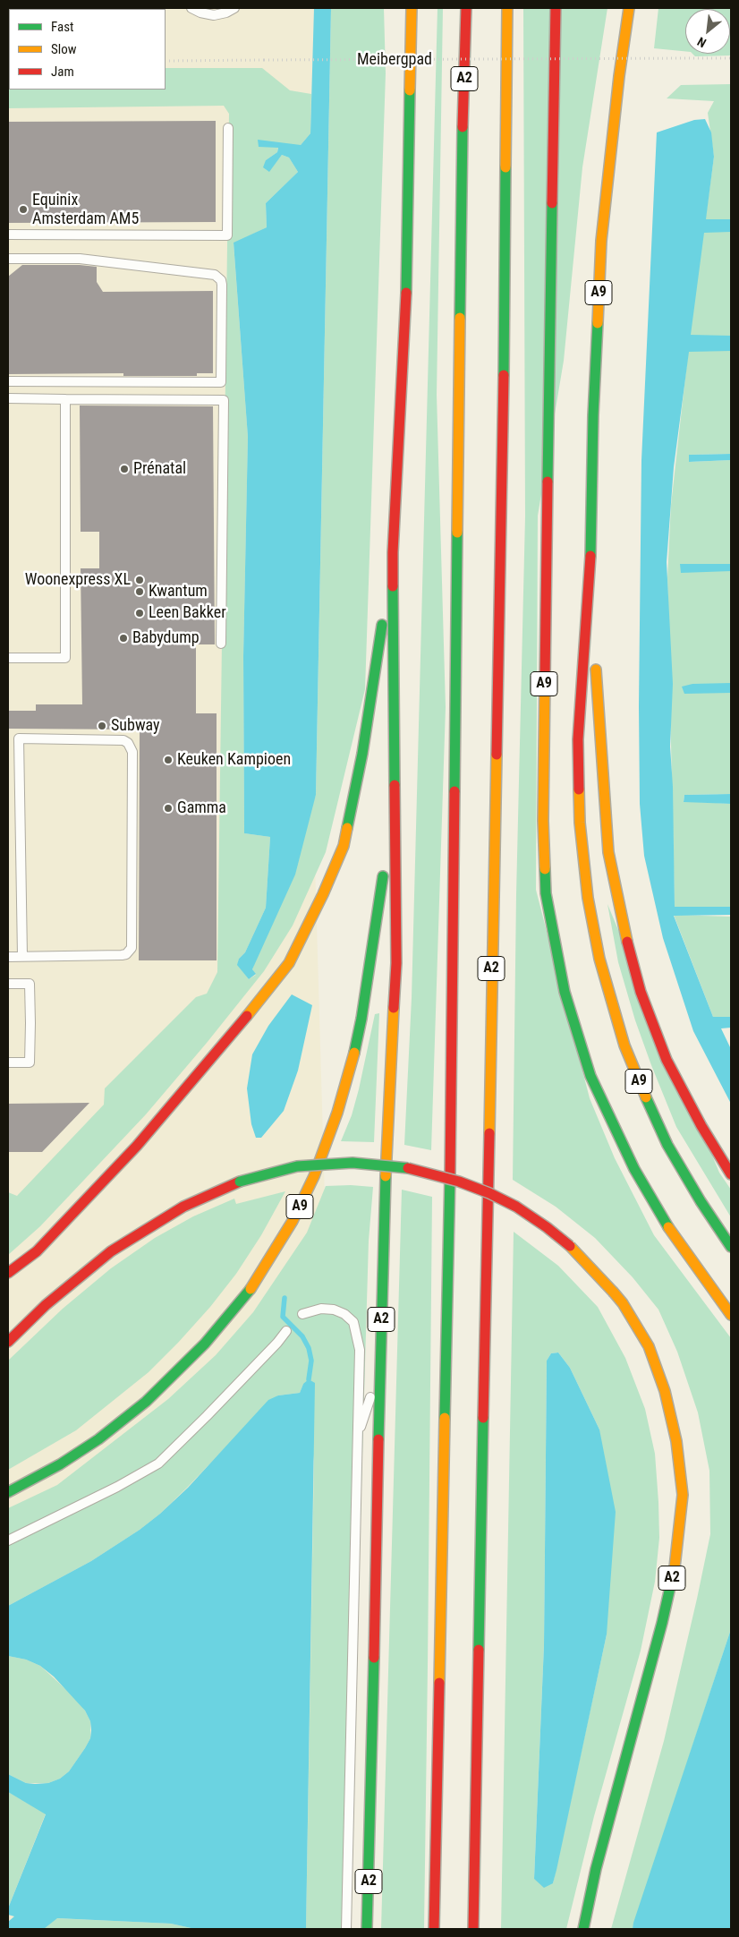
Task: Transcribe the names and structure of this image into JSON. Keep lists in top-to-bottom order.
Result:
{
  "streets": {
    "highway": ["A2", "A9"],
    "path": ["Meibergpad"]
  },
  "crossings": [
    ["A2", "A9"]
  ],
  "places": [
    "Equinix Amsterdam AM5",
    "Prénatal",
    "Woonexpress XL",
    "Kwantum",
    "Leen Bakker",
    "Babydump",
    "Subway",
    "Keuken Kampioen",
    "Gamma"
  ],
  "legend": ["Fast", "Slow", "Jam"],
  "north": "bottom left"
}
